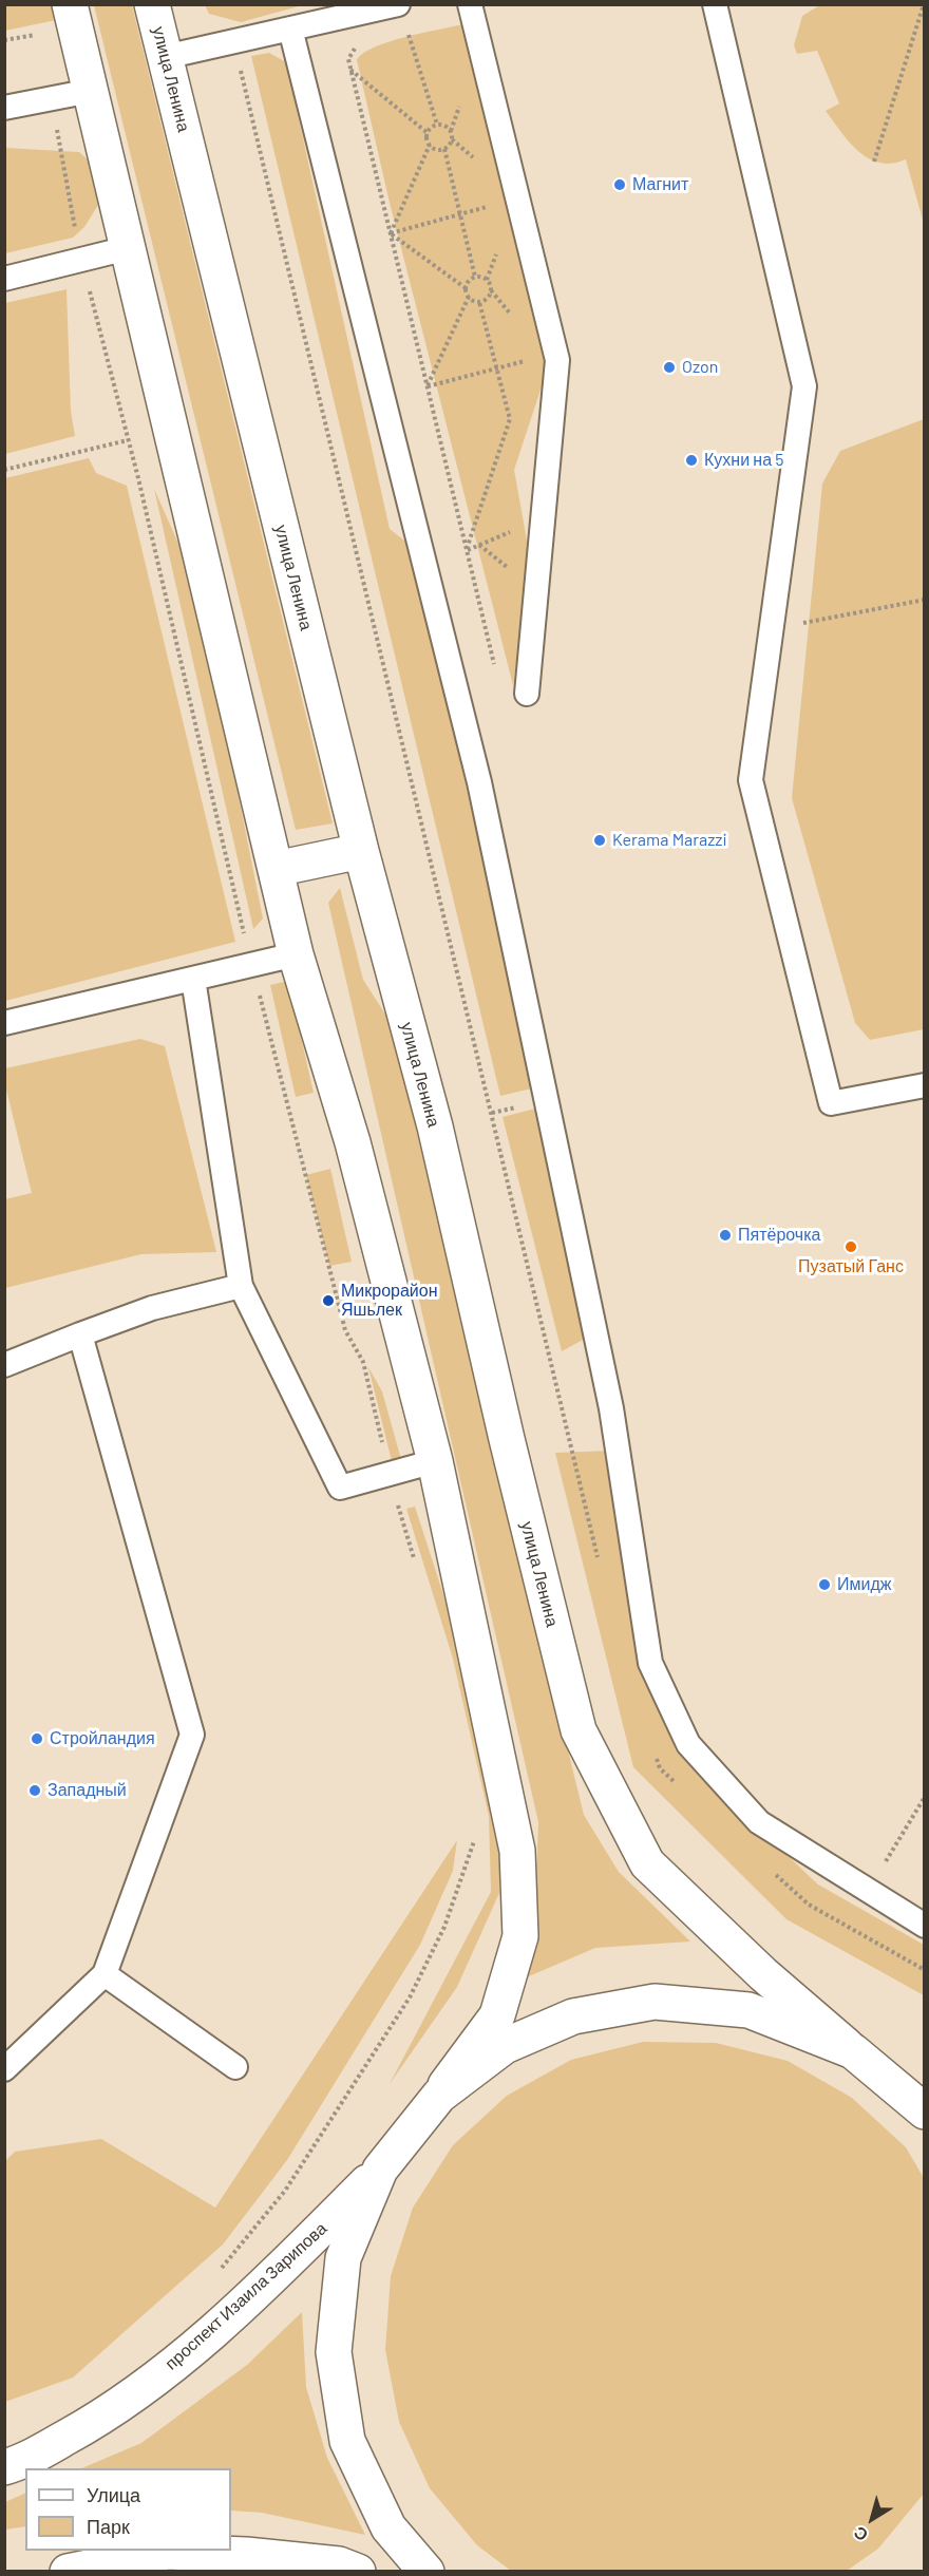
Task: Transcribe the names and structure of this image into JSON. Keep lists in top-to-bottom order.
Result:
{
  "streets": {
    "main road": ["улица Ленина", "проспект Изаила Зарипова"]
  },
  "places": [
    "Магнит",
    "Ozon",
    "Кухни на 5",
    "Kerama Marazzi",
    "Пятёрочка",
    "Пузатый Ганс",
    "Микрорайон Яшьлек",
    "Имидж",
    "Стройландия",
    "Западный"
  ],
  "legend": ["Улица", "Парк"],
  "north": "bottom left"
}
